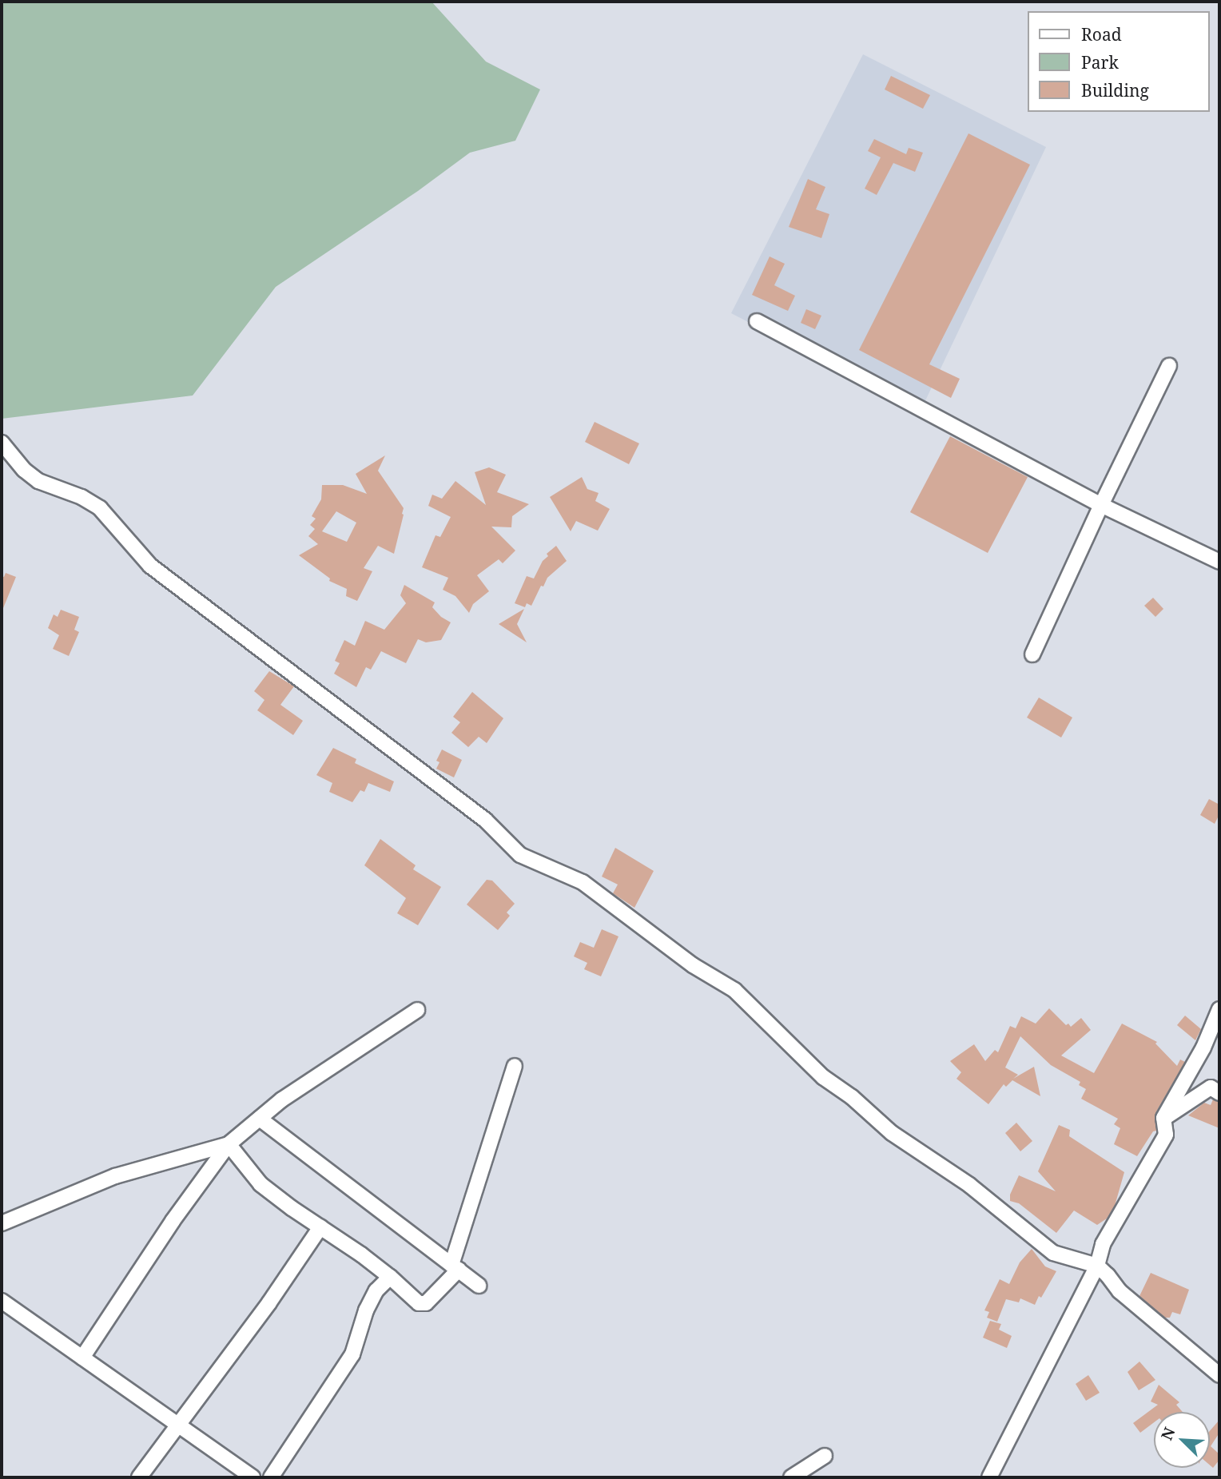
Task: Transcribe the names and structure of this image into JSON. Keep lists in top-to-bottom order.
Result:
{
  "legend": ["Road", "Park", "Building"],
  "north": "top left"
}
